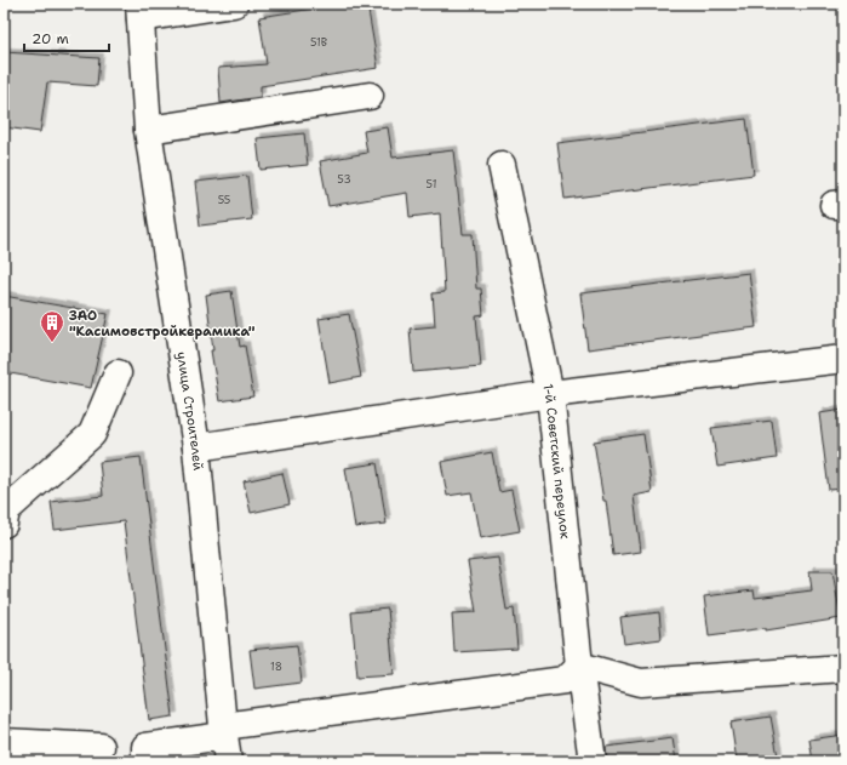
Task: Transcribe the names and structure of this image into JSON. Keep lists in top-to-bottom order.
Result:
{
  "streets": {
    "street": ["улица Строителей", "1-й Советский переулок"]
  },
  "places": {
    "building": ["ЗАО \"Касимовстройкерамика\""]
  },
  "house_numbers": [
    "51В",
    "53",
    "51",
    "55",
    "18"
  ],
  "scale_bar": "20 m"
}
